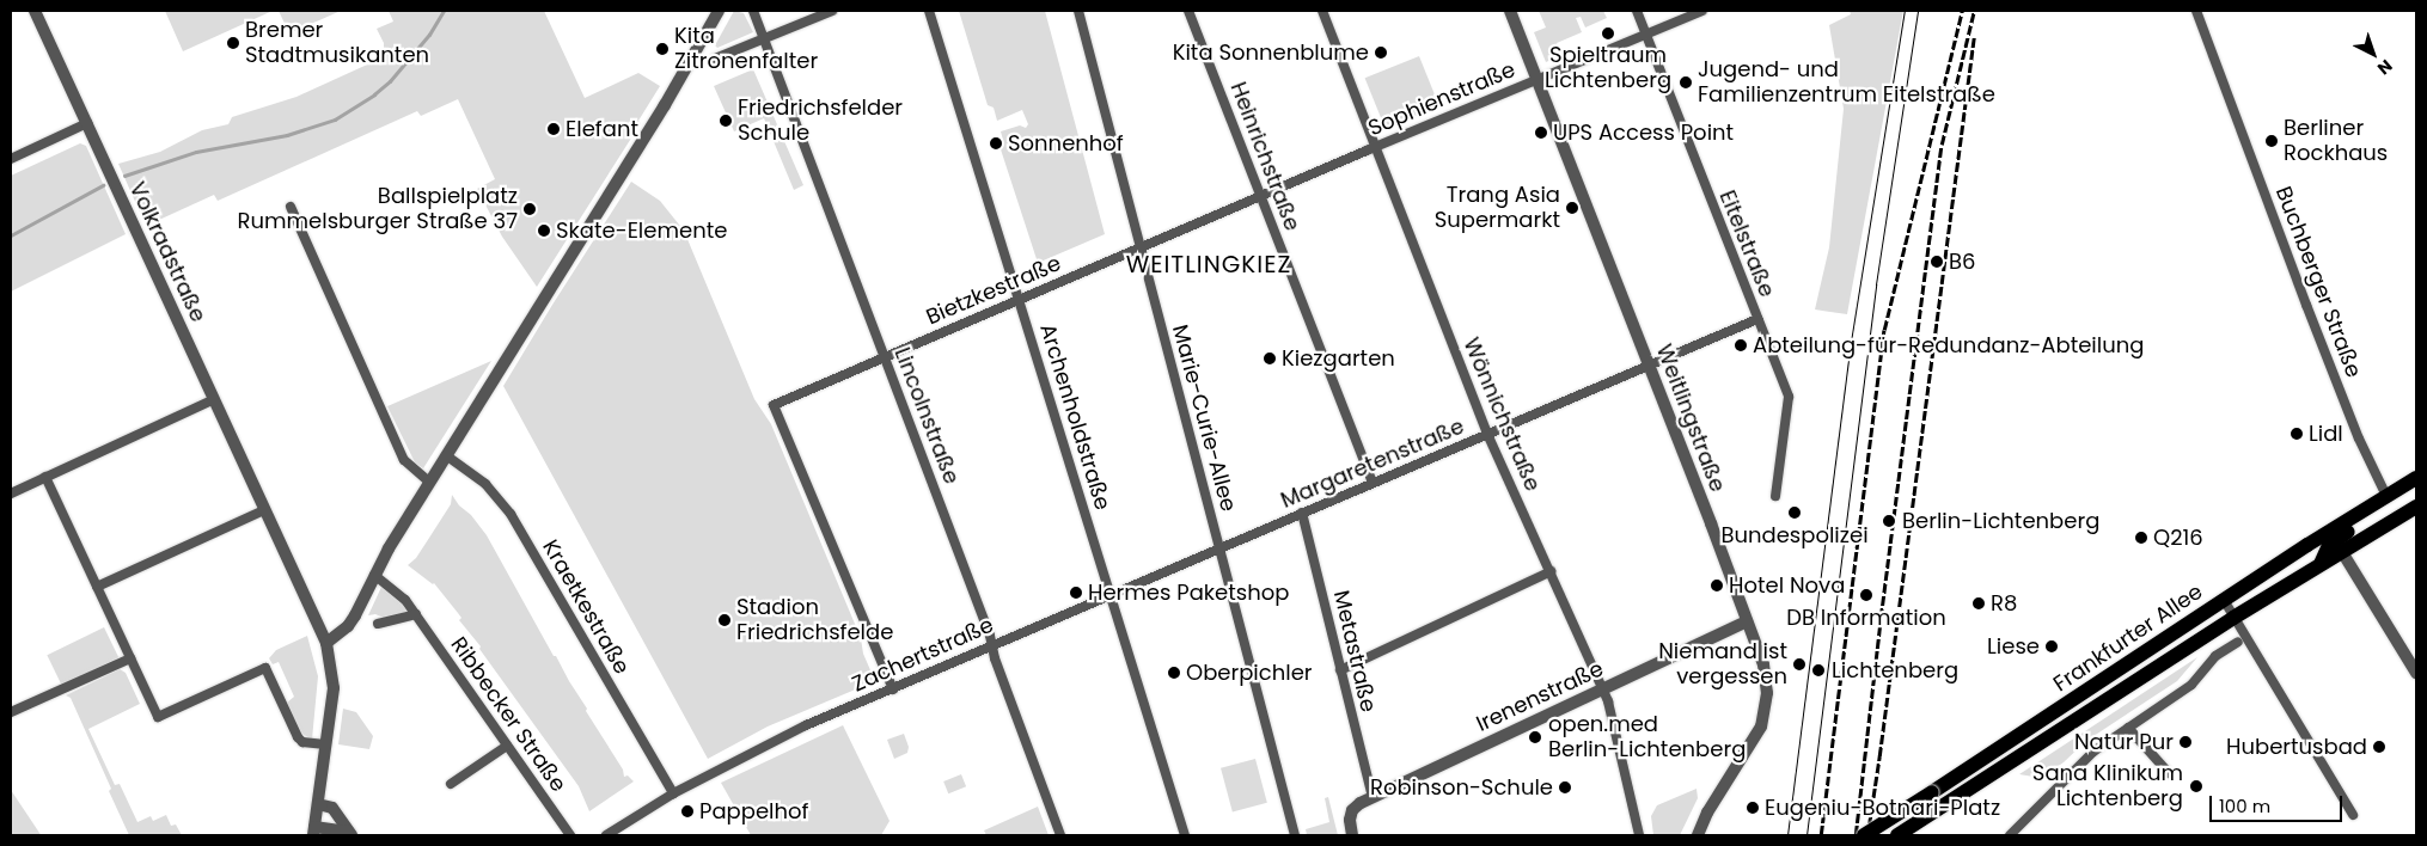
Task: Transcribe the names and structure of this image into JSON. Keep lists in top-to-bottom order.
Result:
{
  "streets": {
    "main road": ["Frankfurter Allee"],
    "street": [
      "Sophienstraße",
      "Heinrichstraße",
      "Eitelstraße",
      "Volkradstraße",
      "Buchberger Straße",
      "Bietzkestraße",
      "Wönnichstraße",
      "Lincolnstraße",
      "Archenholdstraße",
      "Marie-Curie-Allee",
      "Weitlingstraße",
      "Margaretenstraße",
      "Kraetkestraße",
      "Metastraße",
      "Zachertstraße",
      "Irenenstraße",
      "Ribbecker Straße"
    ]
  },
  "crossings": [
    ["Sophienstraße", "Heinrichstraße"],
    ["Sophienstraße", "Eitelstraße"],
    ["Sophienstraße", "Bietzkestraße"],
    ["Sophienstraße", "Wönnichstraße"],
    ["Sophienstraße", "Weitlingstraße"],
    ["Heinrichstraße", "Margaretenstraße"],
    ["Eitelstraße", "Margaretenstraße"],
    ["Buchberger Straße", "Frankfurter Allee"],
    ["Bietzkestraße", "Lincolnstraße"],
    ["Bietzkestraße", "Archenholdstraße"],
    ["Bietzkestraße", "Marie-Curie-Allee"],
    ["Bietzkestraße", "Zachertstraße"],
    ["Wönnichstraße", "Margaretenstraße"],
    ["Wönnichstraße", "Irenenstraße"],
    ["Lincolnstraße", "Zachertstraße"],
    ["Archenholdstraße", "Zachertstraße"],
    ["Marie-Curie-Allee", "Zachertstraße"],
    ["Weitlingstraße", "Margaretenstraße"],
    ["Weitlingstraße", "Irenenstraße"],
    ["Margaretenstraße", "Metastraße"],
    ["Margaretenstraße", "Zachertstraße"],
    ["Kraetkestraße", "Zachertstraße"],
    ["Metastraße", "Irenenstraße"]
  ],
  "districts": ["WEITLINGKIEZ"],
  "places": [
    "Spieltraum Lichtenberg",
    "Bremer Stadtmusikanten",
    "Kita Zitronenfalter",
    "Kita Sonnenblume",
    "Jugend- und Familienzentrum Eitelstraße",
    "Friedrichsfelder Schule",
    "Elefant",
    "UPS Access Point",
    "Berliner Rockhaus",
    "Sonnenhof",
    "Trang Asia Supermarkt",
    "Ballspielplatz Rummelsburger Straße 37",
    "Skate-Elemente",
    "B6",
    "Abteilung-für-Redundanz-Abteilung",
    "Kiezgarten",
    "Lidl",
    "Bundespolizei",
    "Berlin-Lichtenberg",
    "Q216",
    "Hotel Nova",
    "Hermes Paketshop",
    "DB Information",
    "R8",
    "Stadion Friedrichsfelde",
    "Liese",
    "Niemand ist vergessen",
    "Lichtenberg",
    "Oberpichler",
    "open.med Berlin-Lichtenberg",
    "Natur Pur",
    "Hubertusbad",
    "Sana Klinikum Lichtenberg",
    "Robinson-Schule",
    "Eugeniu-Botnari-Platz",
    "Pappelhof"
  ],
  "scale_bar": "100 m",
  "north": "bottom right"
}
